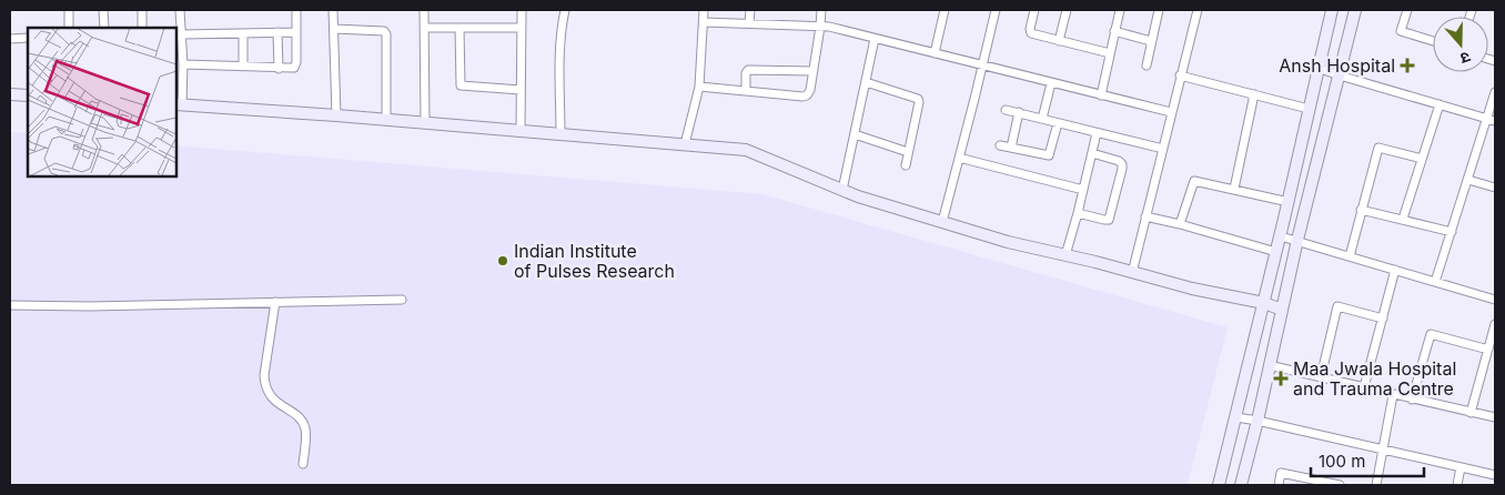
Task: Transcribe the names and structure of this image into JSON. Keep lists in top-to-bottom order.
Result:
{
  "places": {
    "health": ["Ansh Hospital", "Maa Jwala Hospital and Trauma Centre"],
    "other": ["Indian Institute of Pulses Research"]
  },
  "scale_bar": "100 m",
  "north": "bottom"
}
